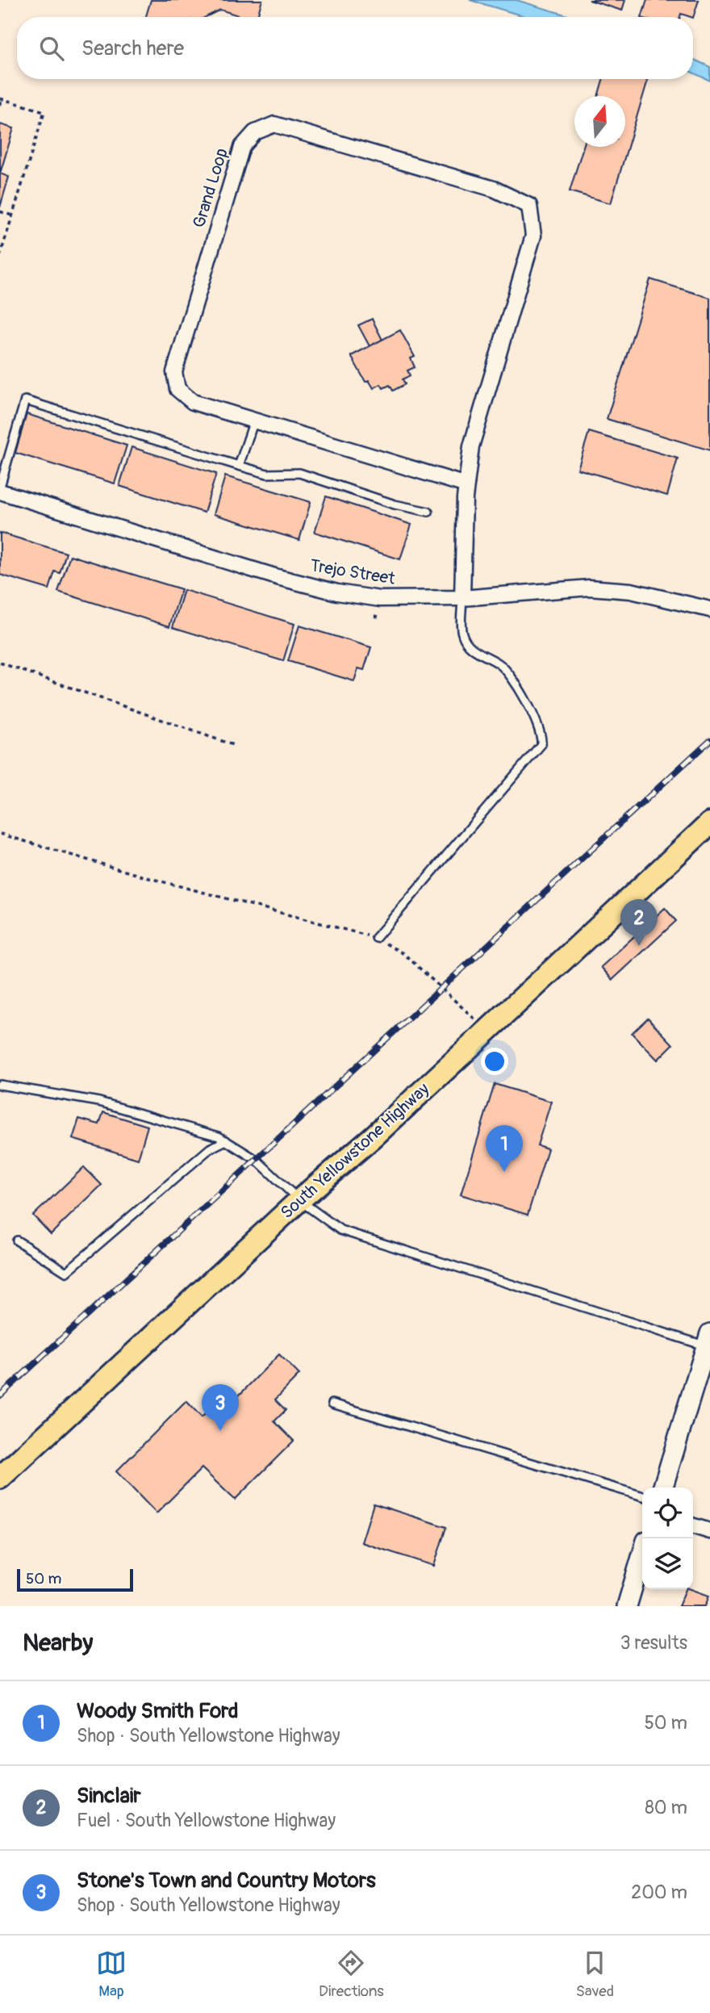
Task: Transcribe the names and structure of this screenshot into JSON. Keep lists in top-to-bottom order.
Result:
{
  "streets": {
    "main road": ["South Yellowstone Highway"],
    "street": ["Grand Loop", "Trejo Street"]
  },
  "crossings": [
    ["Grand Loop", "Trejo Street"]
  ],
  "scale_bar": "50 m",
  "north": "top",
  "page": {
    "search": "Search here",
    "pins": ["2", "1", "3"],
    "scale": "50 m",
    "heading": ["Nearby", "3 results"],
    "list": [
      {
        "mark": "1",
        "name": "Woody Smith Ford",
        "note": "Shop · South Yellowstone Highway",
        "value": "50 m"
      },
      {
        "mark": "2",
        "name": "Sinclair",
        "note": "Fuel · South Yellowstone Highway",
        "value": "80 m"
      },
      {
        "mark": "3",
        "name": "Stone's Town and Country Motors",
        "note": "Shop · South Yellowstone Highway",
        "value": "200 m"
      }
    ],
    "nav": ["Map", "Directions", "Saved"]
  }
}
